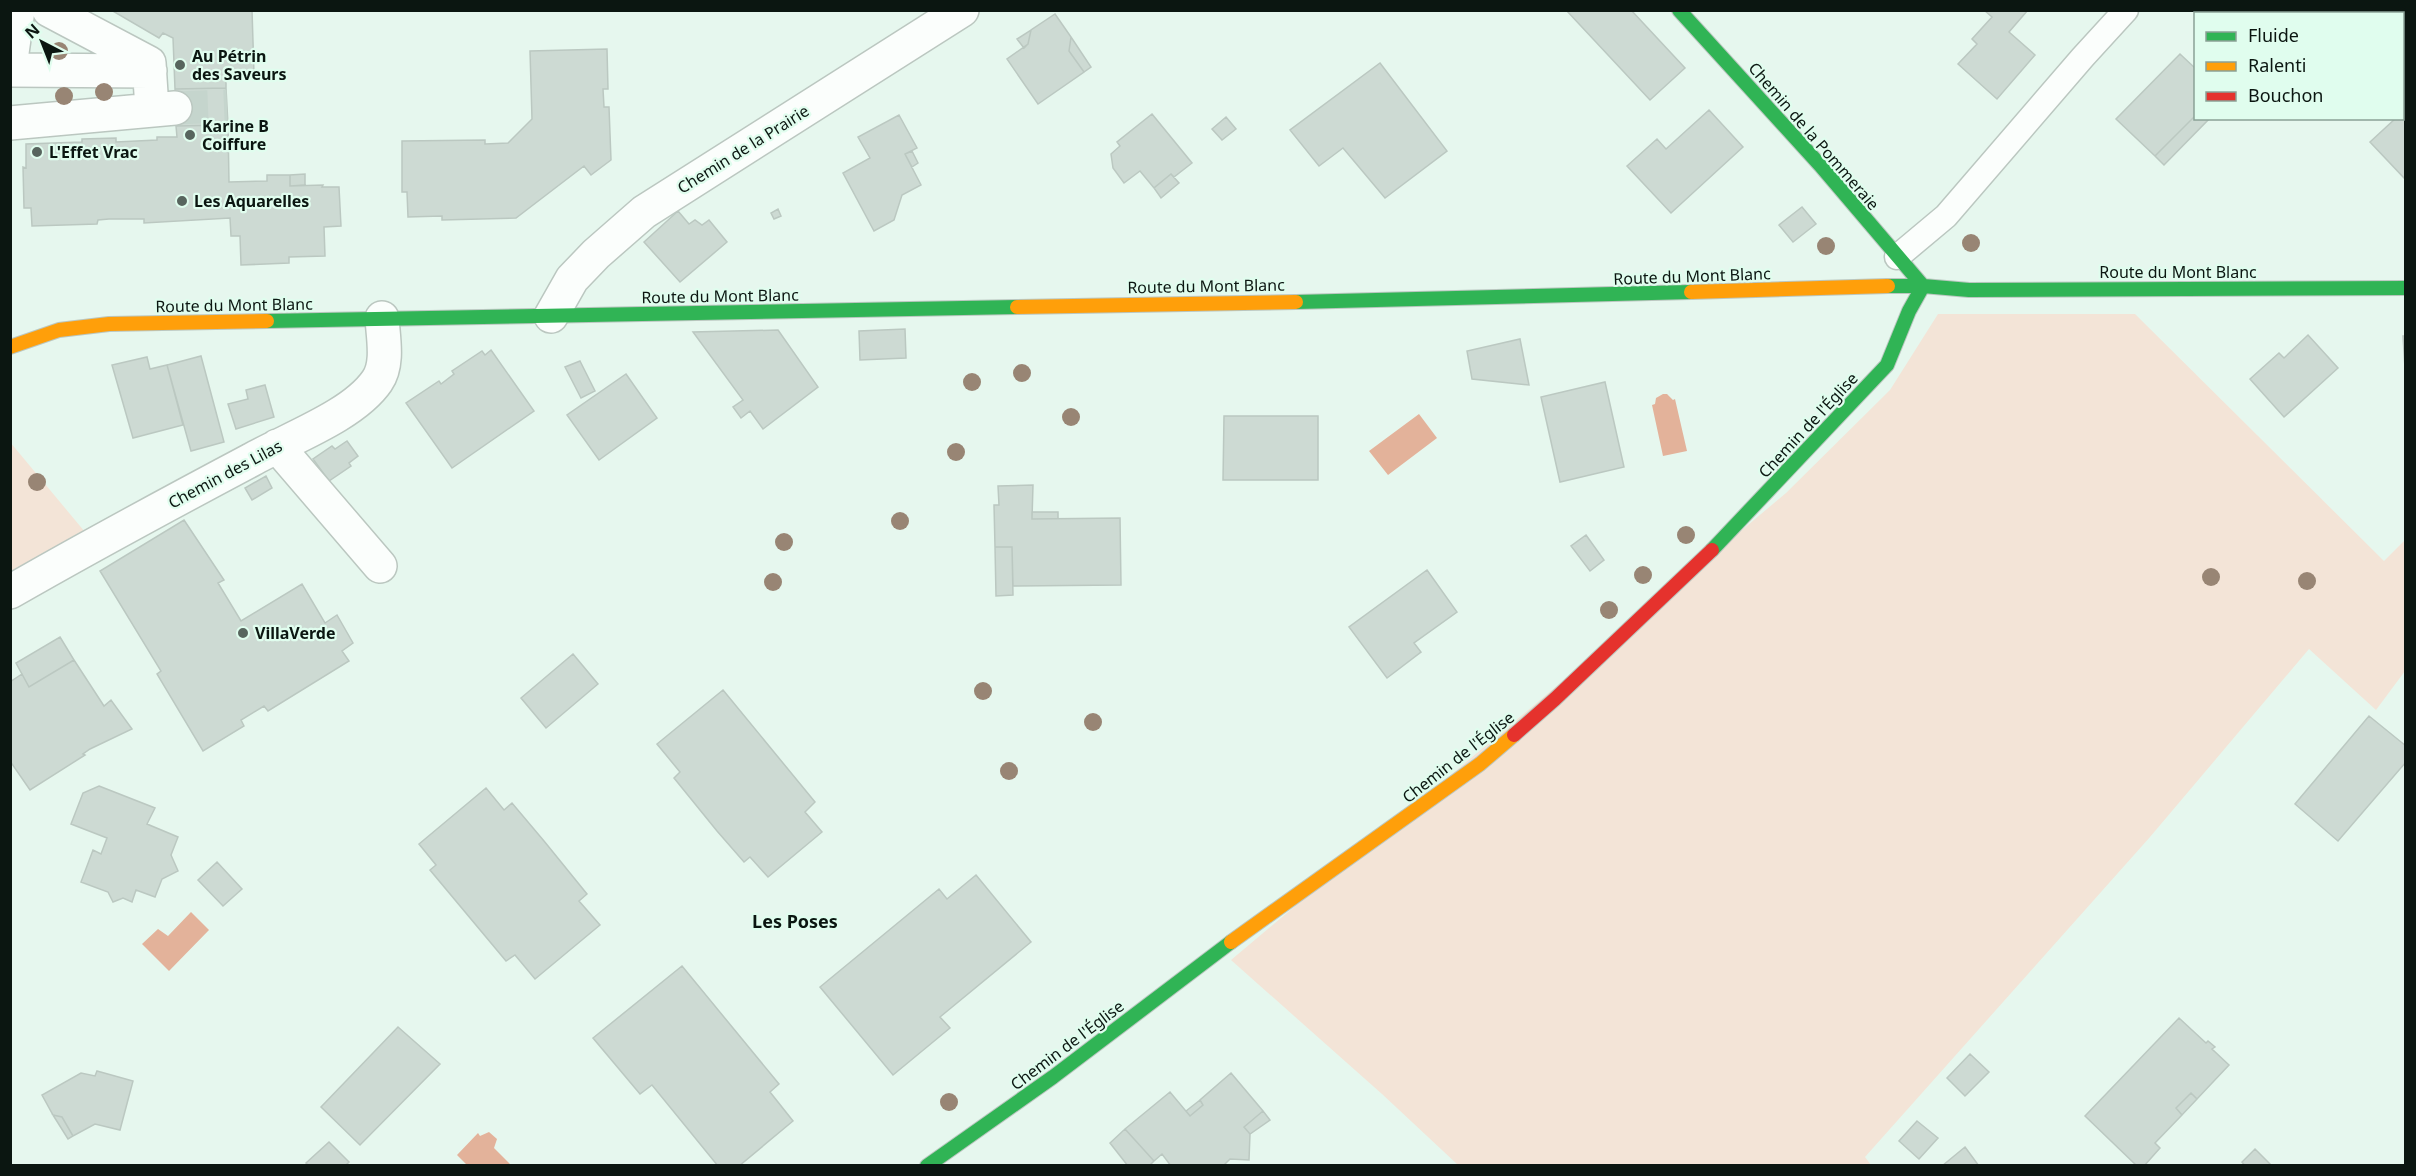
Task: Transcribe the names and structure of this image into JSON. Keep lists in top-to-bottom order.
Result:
{
  "streets": {
    "street": [
      "Chemin de la Pommeraie",
      "Chemin de la Prairie",
      "Route du Mont Blanc",
      "Chemin de l'Église",
      "Chemin des Lilas"
    ]
  },
  "crossings": [
    ["Chemin de la Pommeraie", "Route du Mont Blanc"],
    ["Chemin de la Pommeraie", "Chemin de l'Église"],
    ["Chemin de la Prairie", "Route du Mont Blanc"],
    ["Route du Mont Blanc", "Chemin de l'Église"],
    ["Route du Mont Blanc", "Chemin des Lilas"]
  ],
  "districts": ["Les Poses"],
  "places": [
    "Au Pétrin des Saveurs",
    "Karine B Coiffure",
    "L'Effet Vrac",
    "Les Aquarelles",
    "VillaVerde"
  ],
  "legend": ["Fluide", "Ralenti", "Bouchon"],
  "north": "top left"
}
